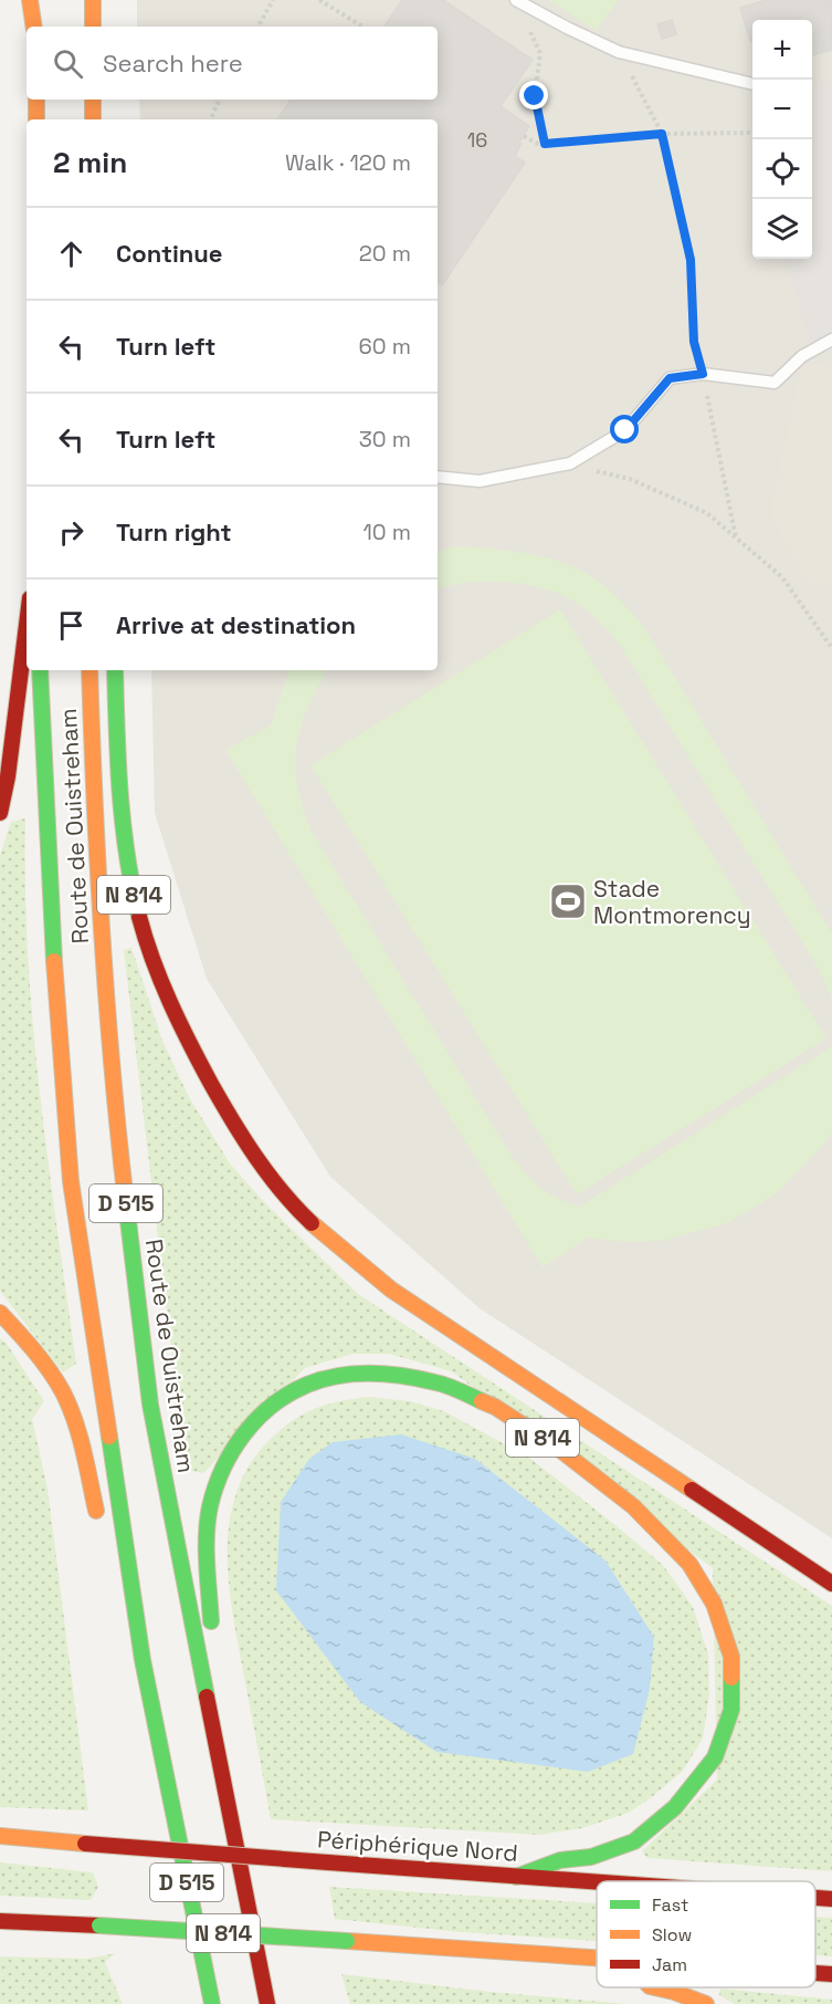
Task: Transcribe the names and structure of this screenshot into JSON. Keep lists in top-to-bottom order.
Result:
{
  "streets": {
    "highway": [
      "Route de Ouistreham",
      "N 814",
      "D 515",
      "Périphérique Nord"
    ]
  },
  "crossings": [
    ["N 814", "Périphérique Nord"]
  ],
  "places": {
    "sports": ["Stade Montmorency"]
  },
  "house_numbers": ["16"],
  "legend": ["Fast", "Slow", "Jam"],
  "page": {
    "map_buttons": ["+", "−"],
    "search": "Search here",
    "heading": ["2 min", "Walk · 120 m"],
    "list": [
      ["Continue", "20 m"],
      ["Turn left", "60 m"],
      ["Turn left", "30 m"],
      ["Turn right", "10 m"],
      "Arrive at destination"
    ]
  }
}
